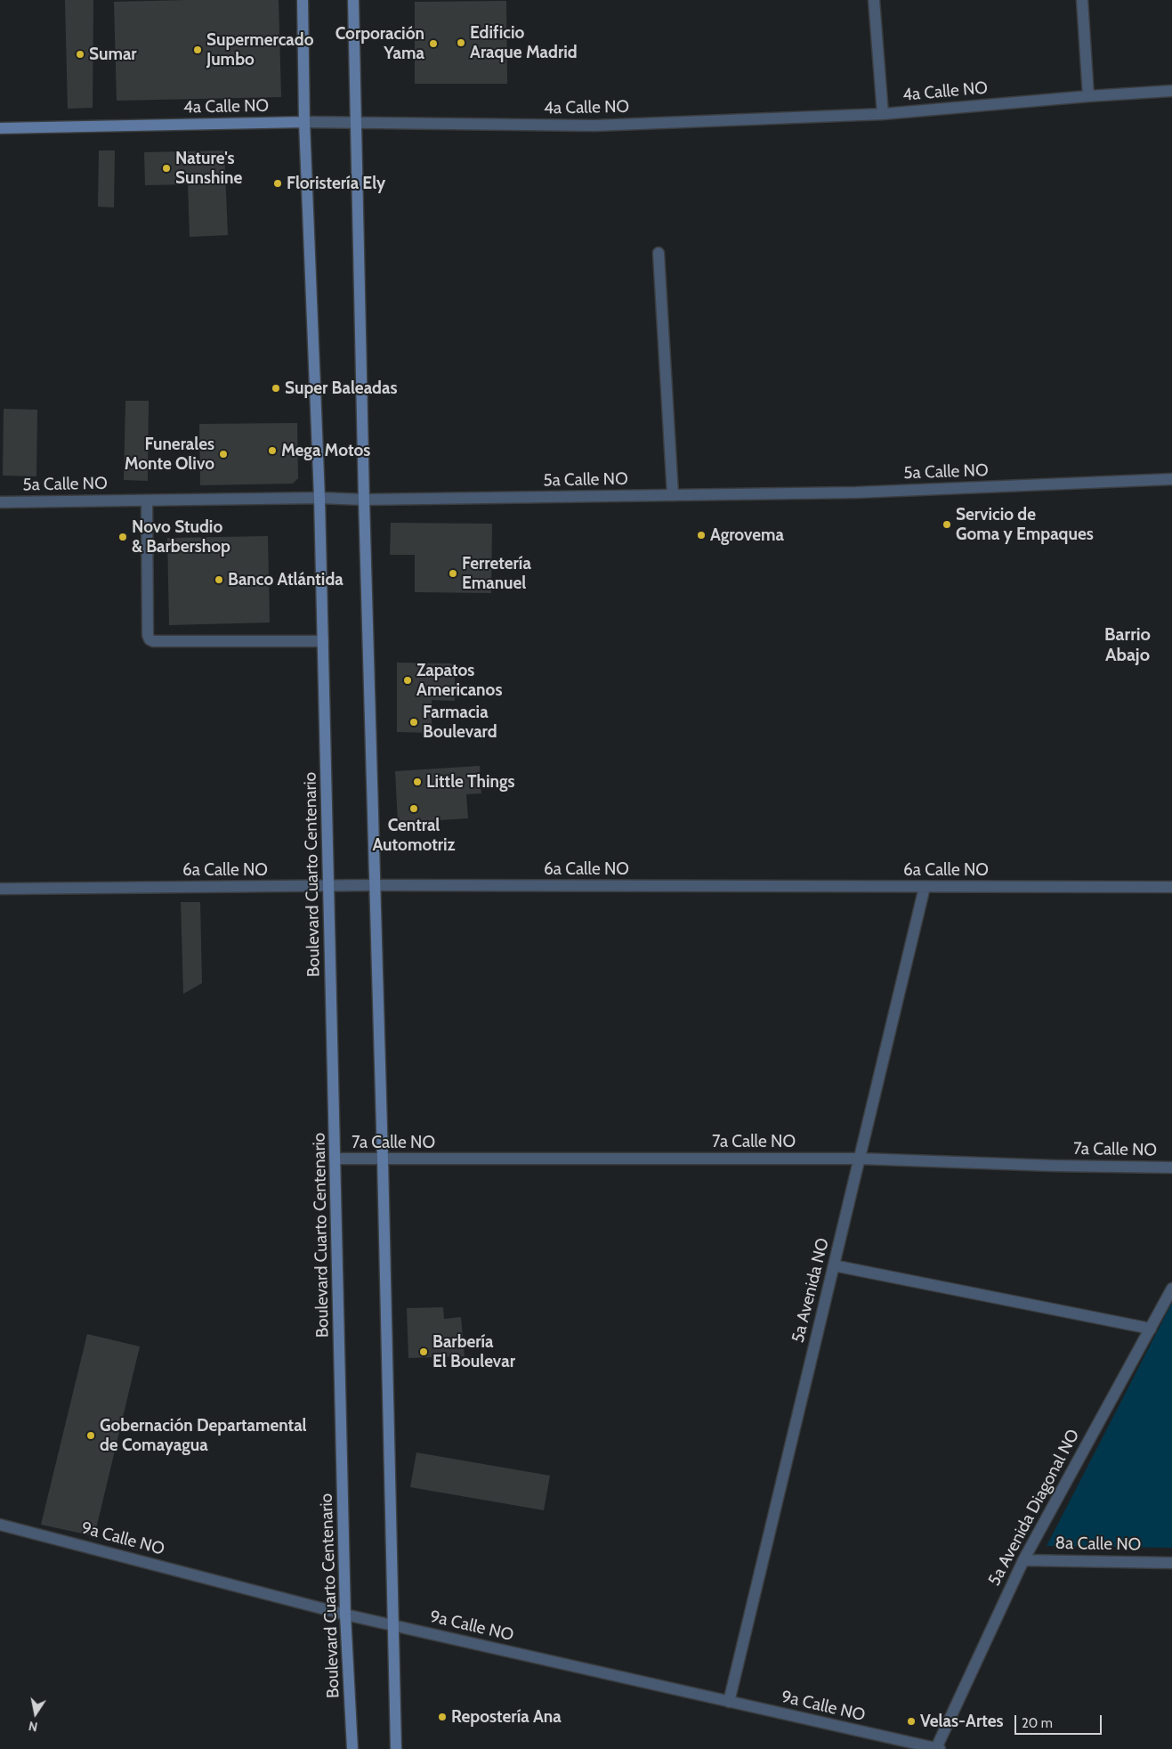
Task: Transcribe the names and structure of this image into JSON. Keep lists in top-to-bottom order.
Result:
{
  "streets": {
    "main road": ["4a Calle NO", "Boulevard Cuarto Centenario"],
    "street": [
      "5a Calle NO",
      "6a Calle NO",
      "7a Calle NO",
      "5a Avenida NO",
      "5a Avenida Diagonal NO",
      "9a Calle NO",
      "8a Calle NO"
    ]
  },
  "crossings": [
    ["4a Calle NO", "Boulevard Cuarto Centenario"],
    ["5a Calle NO", "Boulevard Cuarto Centenario"],
    ["6a Calle NO", "Boulevard Cuarto Centenario"],
    ["6a Calle NO", "5a Avenida NO"],
    ["Boulevard Cuarto Centenario", "7a Calle NO"],
    ["Boulevard Cuarto Centenario", "9a Calle NO"],
    ["7a Calle NO", "5a Avenida NO"],
    ["5a Avenida NO", "9a Calle NO"],
    ["5a Avenida Diagonal NO", "9a Calle NO"],
    ["5a Avenida Diagonal NO", "8a Calle NO"]
  ],
  "districts": ["Barrio Abajo"],
  "places": [
    "Edificio Araque Madrid",
    "Corporación Yama",
    "Supermercado Jumbo",
    "Sumar",
    "Nature's Sunshine",
    "Floristería Ely",
    "Super Baleadas",
    "Mega Motos",
    "Funerales Monte Olivo",
    "Servicio de Goma y Empaques",
    "Agrovema",
    "Novo Studio & Barbershop",
    "Ferretería Emanuel",
    "Banco Atlántida",
    "Zapatos Americanos",
    "Farmacia Boulevard",
    "Little Things",
    "Central Automotriz",
    "Barbería El Boulevar",
    "Gobernación Departamental de Comayagua",
    "Repostería Ana",
    "Velas-Artes"
  ],
  "scale_bar": "20 m",
  "north": "bottom"
}
